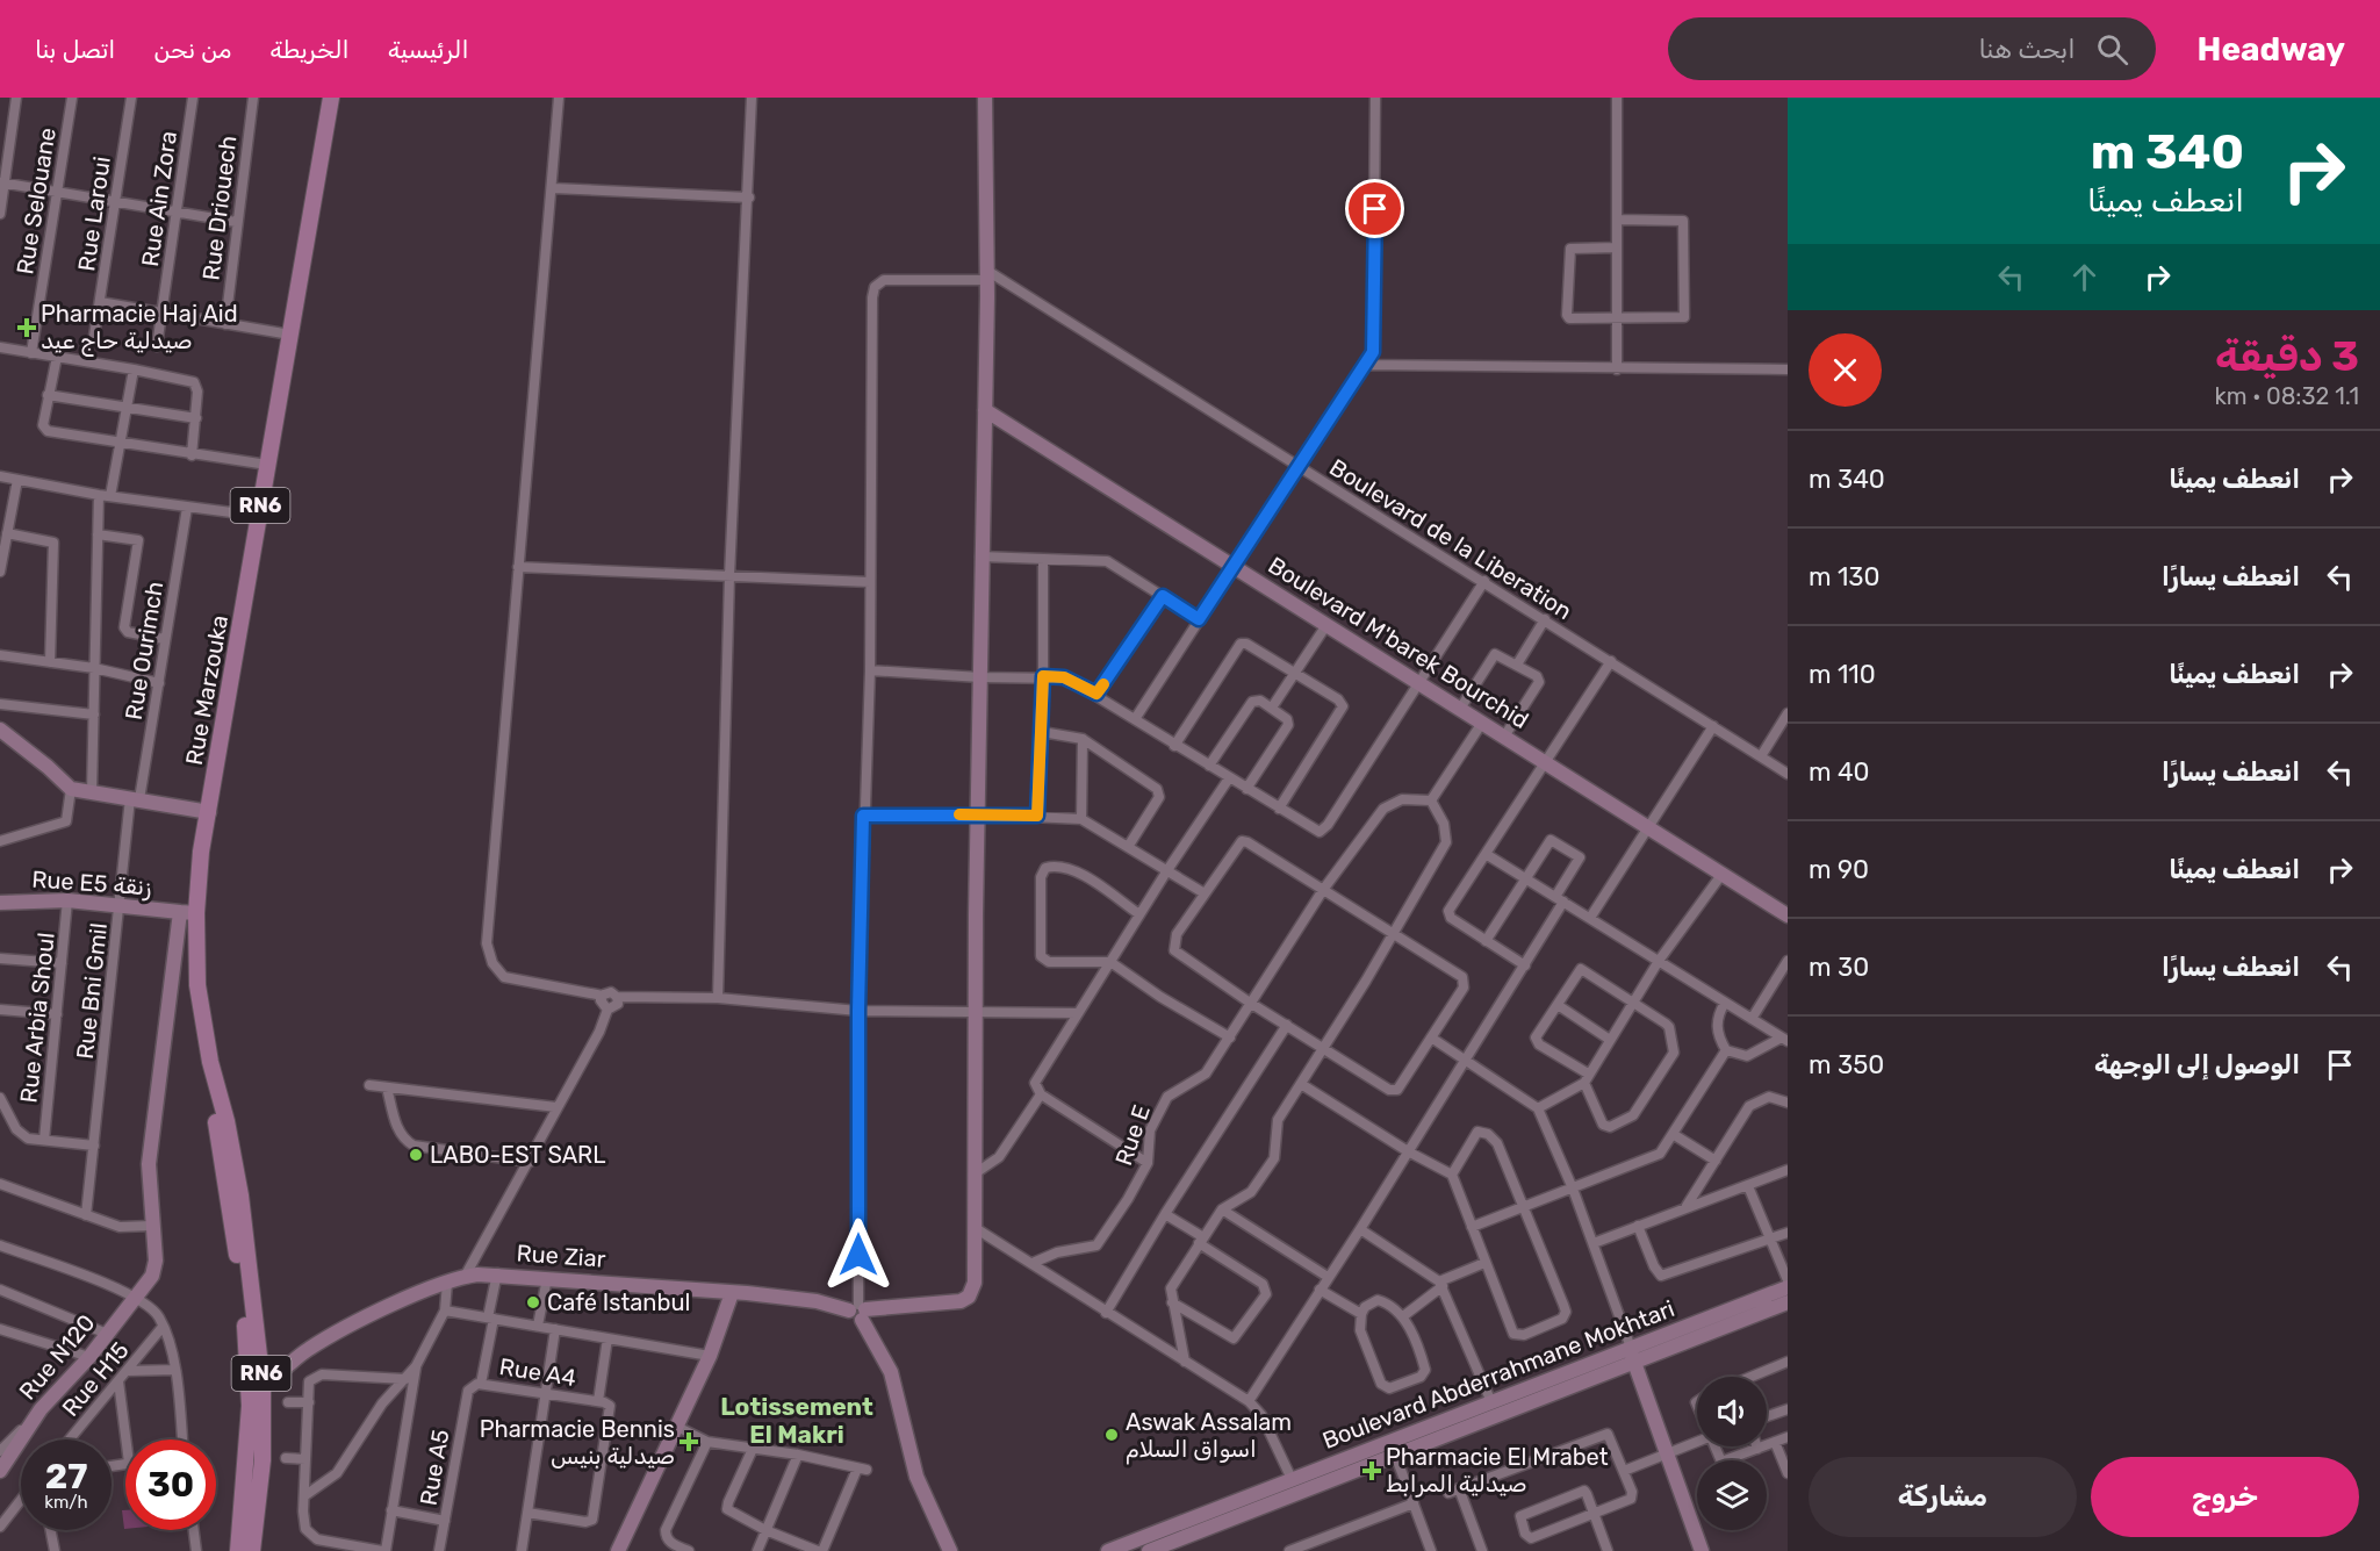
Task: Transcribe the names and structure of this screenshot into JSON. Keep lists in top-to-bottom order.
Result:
{
  "streets": {
    "main road": ["RN6", "Rue Marzouka"],
    "street": [
      "Rue Ain Zora",
      "Rue Selouane",
      "Rue Driouech",
      "Rue Laroui",
      "Boulevard de la Liberation",
      "Boulevard M'barek Bourchid",
      "Rue Ourimch",
      "Rue E5 زنقة",
      "Rue Bni Gmil",
      "Rue Arbia Shoul",
      "Rue E",
      "Rue Ziar",
      "Rue N120",
      "Rue A4",
      "Boulevard Abderrahmane Mokhtari",
      "Rue H15",
      "Rue A5"
    ]
  },
  "crossings": [
    ["RN6", "Rue Marzouka"],
    ["RN6", "Rue E5 زنقة"],
    ["RN6", "Rue Ziar"],
    ["Rue Ourimch", "Rue Bni Gmil"],
    ["Rue Marzouka", "Rue E5 زنقة"],
    ["Rue Marzouka", "Rue N120"],
    ["Rue E5 زنقة", "Rue Bni Gmil"],
    ["Rue E5 زنقة", "Rue Arbia Shoul"],
    ["Rue A4", "Rue A5"]
  ],
  "districts": ["Lotissement El Makri"],
  "places": {
    "health": ["Pharmacie Haj Aid صيدلية حاج عيد", "Pharmacie Bennis صيدلية بنيس", "Pharmacie El Mrabet صيدلية المرابط"],
    "other": ["LABO-EST SARL", "Café Istanbul", "Aswak Assalam اسواق السلام"]
  },
  "page": {
    "header": "Headway",
    "search": "ابحث هنا",
    "nav": [
      "الرئيسية",
      "الخريطة",
      "من نحن",
      "اتصل بنا"
    ],
    "turn": ["340 m", "انعطف يمينًا"],
    "heading": ["3 دقيقة", "1.1 km · 08:32"],
    "list": [
      {
        "name": "انعطف يمينًا",
        "value": "340 m"
      },
      {
        "name": "انعطف يسارًا",
        "value": "130 m"
      },
      {
        "name": "انعطف يمينًا",
        "value": "110 m"
      },
      {
        "name": "انعطف يسارًا",
        "value": "40 m"
      },
      {
        "name": "انعطف يمينًا",
        "value": "90 m"
      },
      {
        "name": "انعطف يسارًا",
        "value": "30 m"
      },
      {
        "name": "الوصول إلى الوجهة",
        "value": "350 m"
      }
    ],
    "speed": "27 km/h",
    "limit": "30",
    "buttons": ["خروج", "مشاركة"]
  }
}
